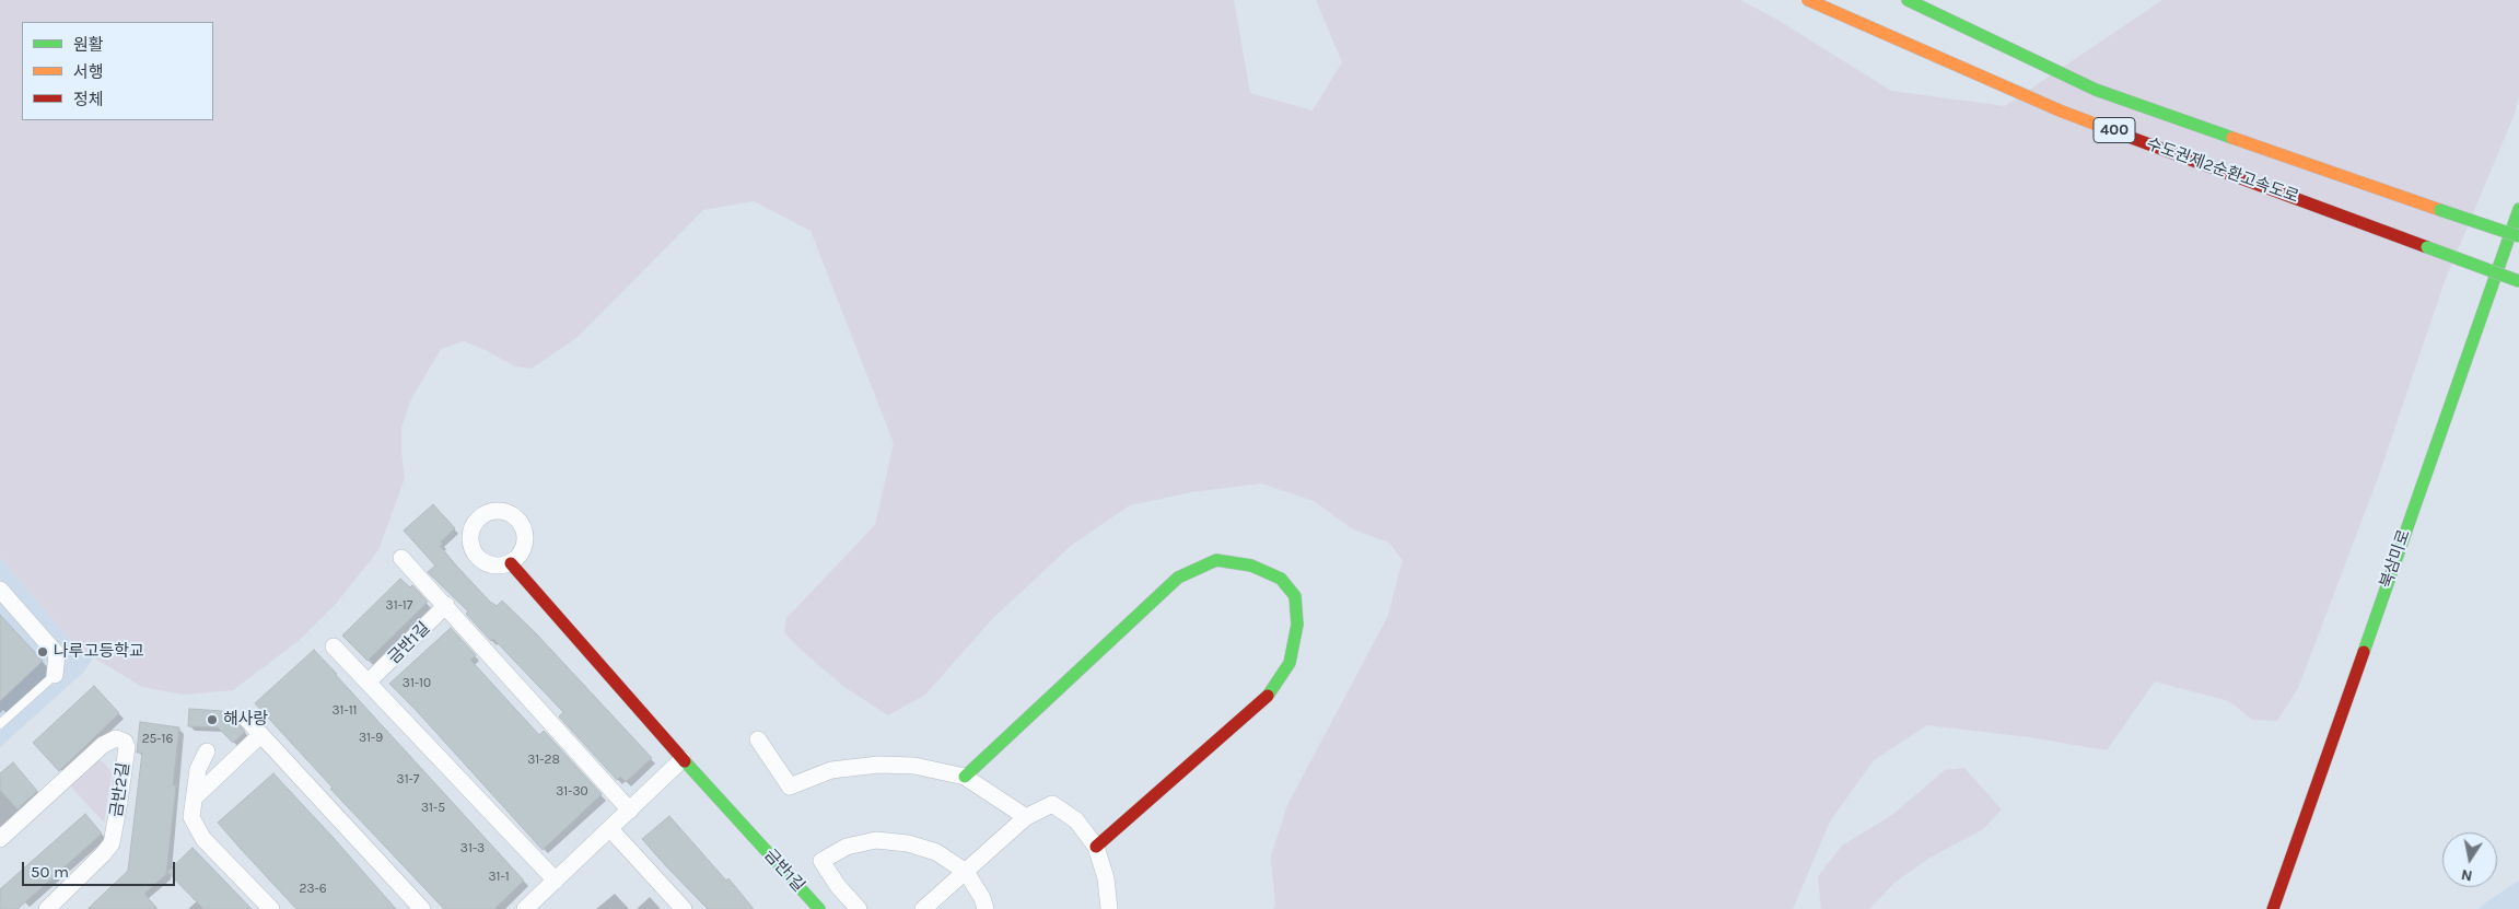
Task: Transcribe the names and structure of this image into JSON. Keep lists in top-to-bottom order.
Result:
{
  "streets": {
    "main road": [
      "400",
      "수도권제2순환고속도로",
      "북삼미로",
      "금반1길"
    ],
    "street": ["금반2길"]
  },
  "places": ["나루고등학교", "해사랑"],
  "house_numbers": [
    "31-17",
    "31-10",
    "31-11",
    "31-9",
    "25-16",
    "31-28",
    "31-7",
    "31-30",
    "31-5",
    "31-3",
    "31-1",
    "23-6"
  ],
  "legend": ["원활", "서행", "정체"],
  "scale_bar": "50 m",
  "north": "bottom"
}
